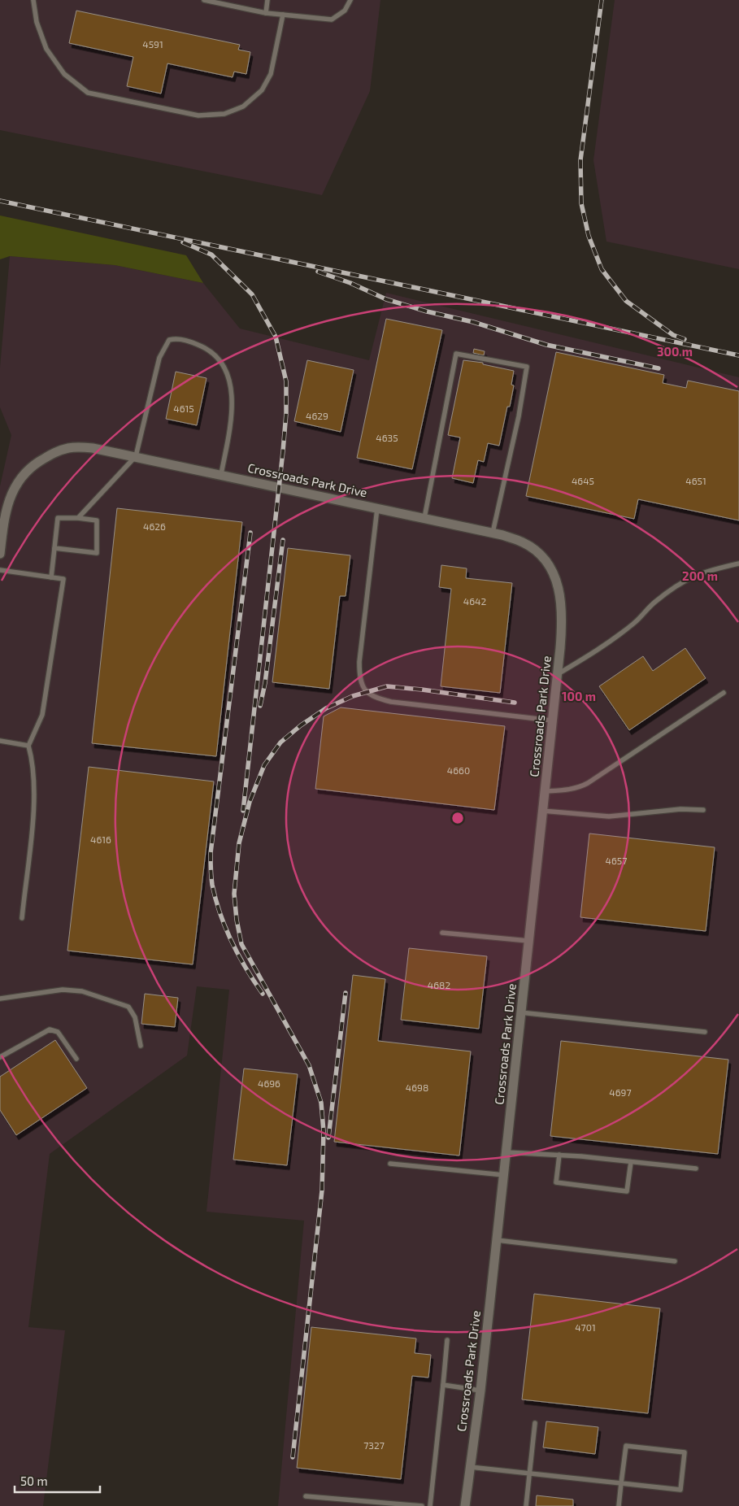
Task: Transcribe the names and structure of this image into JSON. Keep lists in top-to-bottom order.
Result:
{
  "streets": {
    "street": ["Crossroads Park Drive"]
  },
  "house_numbers": [
    "4591",
    "4615",
    "4629",
    "4635",
    "4645",
    "4651",
    "4626",
    "4642",
    "4660",
    "4616",
    "4657",
    "4682",
    "4696",
    "4698",
    "4697",
    "4701",
    "7327"
  ],
  "scale_bar": "50 m",
  "rings": ["300 m", "200 m", "100 m"]
}
